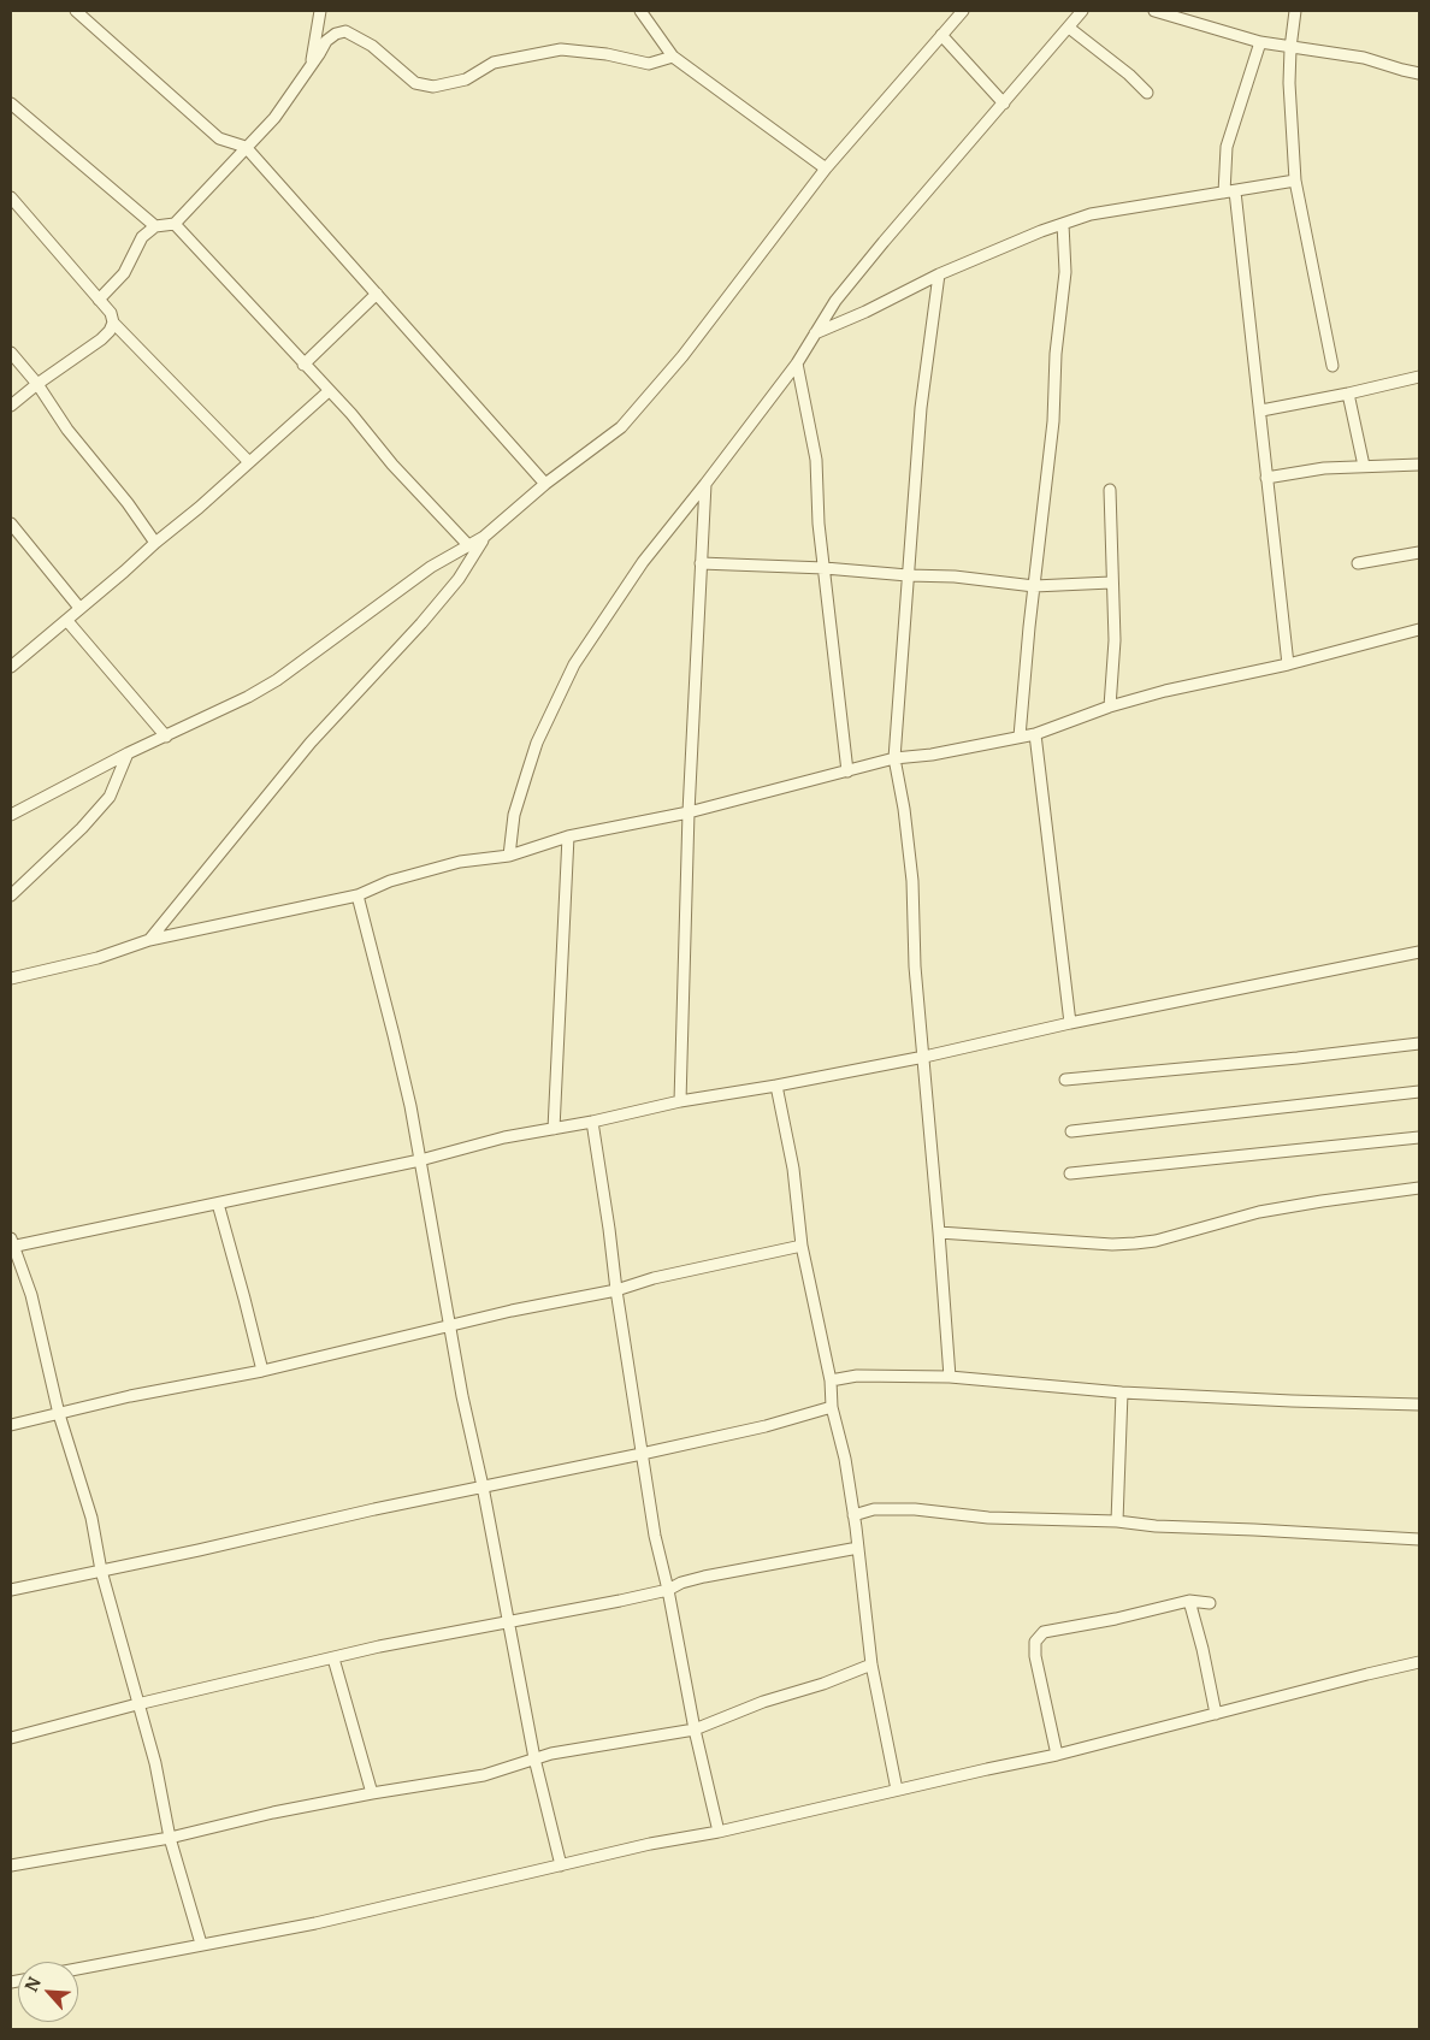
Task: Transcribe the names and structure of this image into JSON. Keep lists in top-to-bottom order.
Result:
{
  "north": "top left"
}
